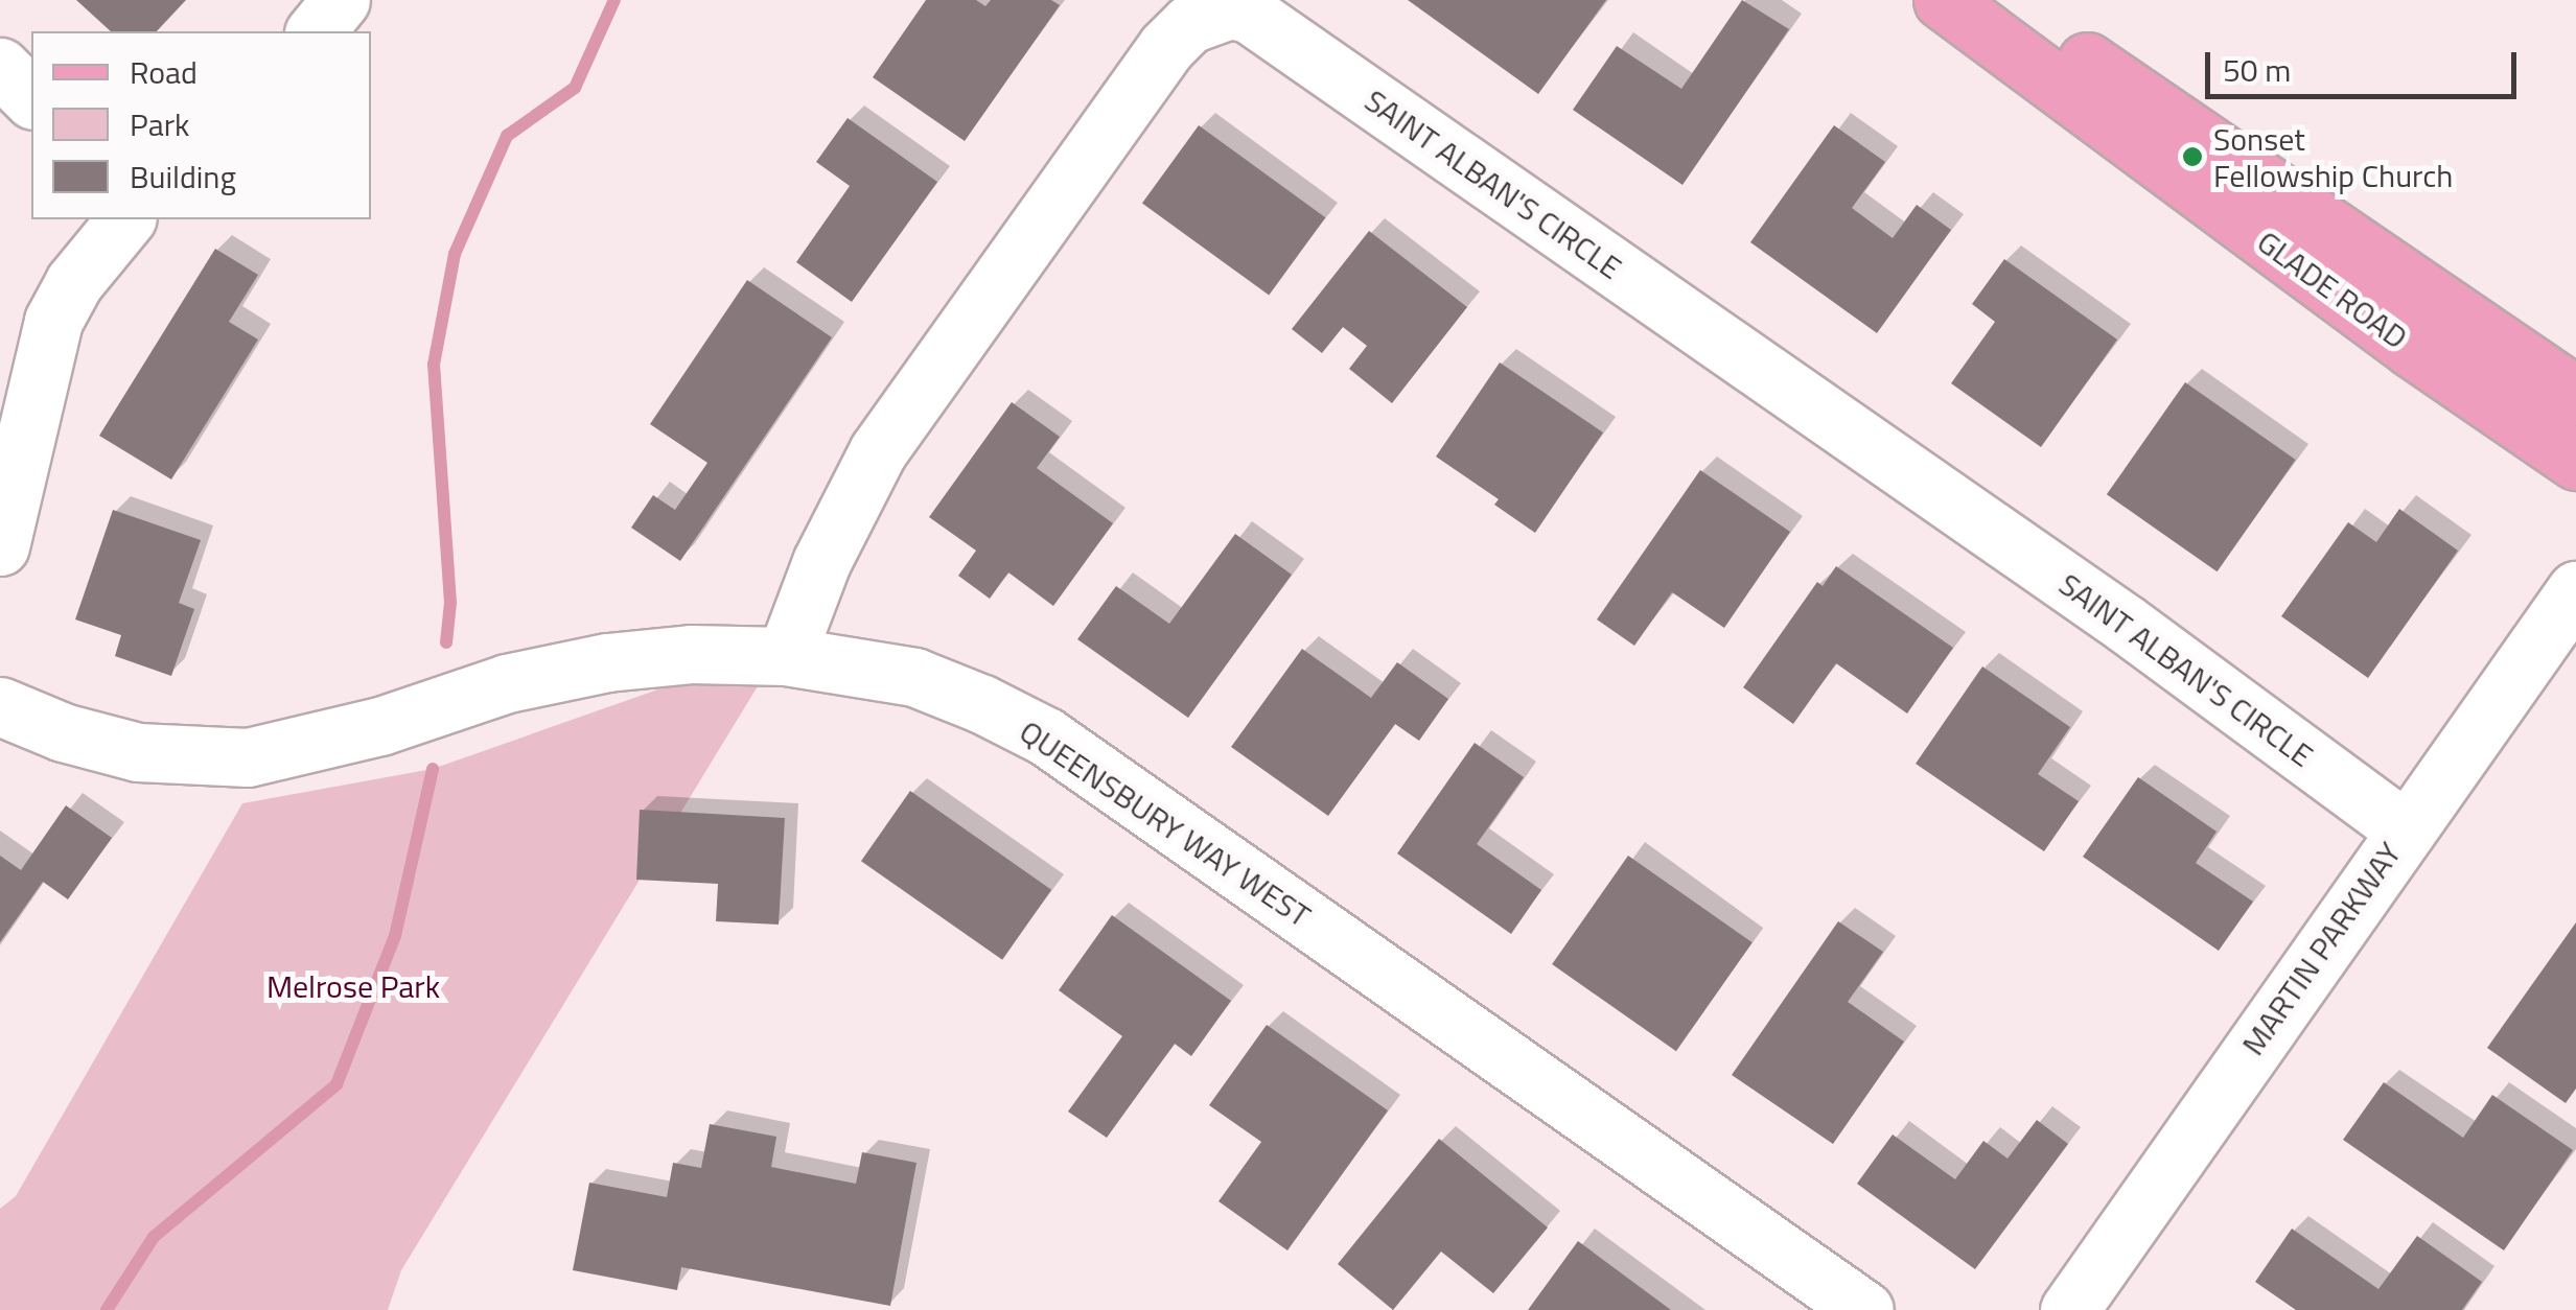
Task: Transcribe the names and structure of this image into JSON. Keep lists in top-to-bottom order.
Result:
{
  "streets": {
    "main road": ["GLADE ROAD"],
    "street": ["SAINT ALBAN'S CIRCLE", "QUEENSBURY WAY WEST", "MARTIN PARKWAY"]
  },
  "crossings": [
    ["SAINT ALBAN'S CIRCLE", "QUEENSBURY WAY WEST"],
    ["SAINT ALBAN'S CIRCLE", "MARTIN PARKWAY"]
  ],
  "parks": ["Melrose Park"],
  "places": ["Sonset Fellowship Church"],
  "legend": ["Road", "Park", "Building"],
  "scale_bar": "50 m"
}
